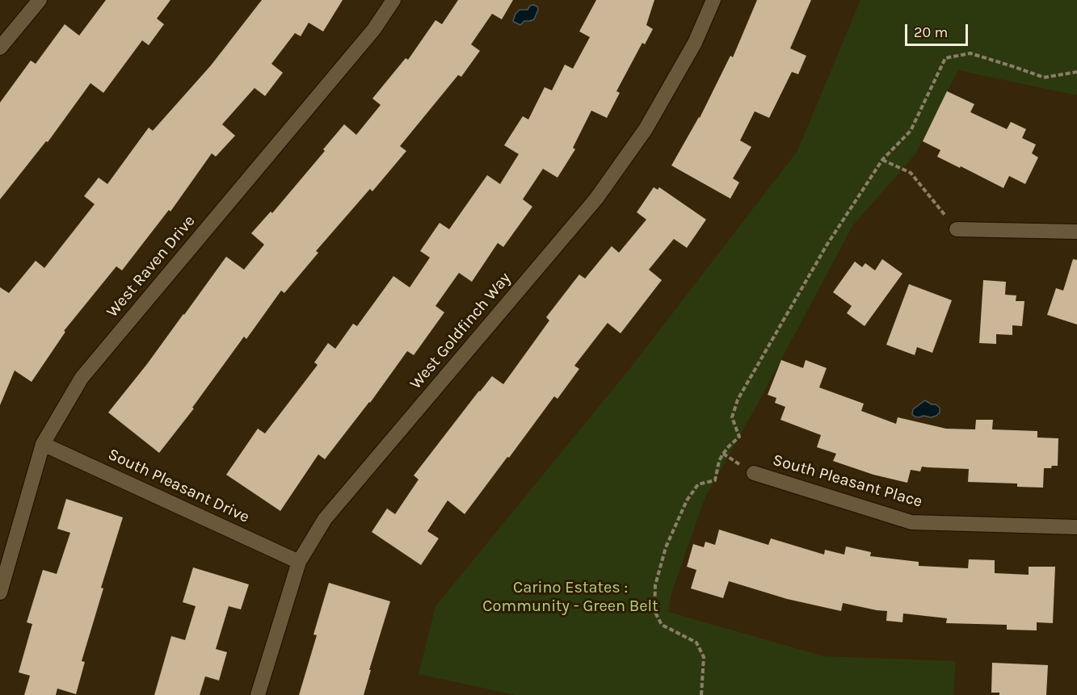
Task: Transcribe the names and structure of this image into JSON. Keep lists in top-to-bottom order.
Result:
{
  "streets": {
    "street": [
      "West Raven Drive",
      "West Goldfinch Way",
      "South Pleasant Place",
      "South Pleasant Drive"
    ]
  },
  "crossings": [
    ["West Raven Drive", "South Pleasant Drive"],
    ["West Goldfinch Way", "South Pleasant Drive"]
  ],
  "parks": ["Carino Estates : Community - Green Belt"],
  "scale_bar": "20 m"
}
